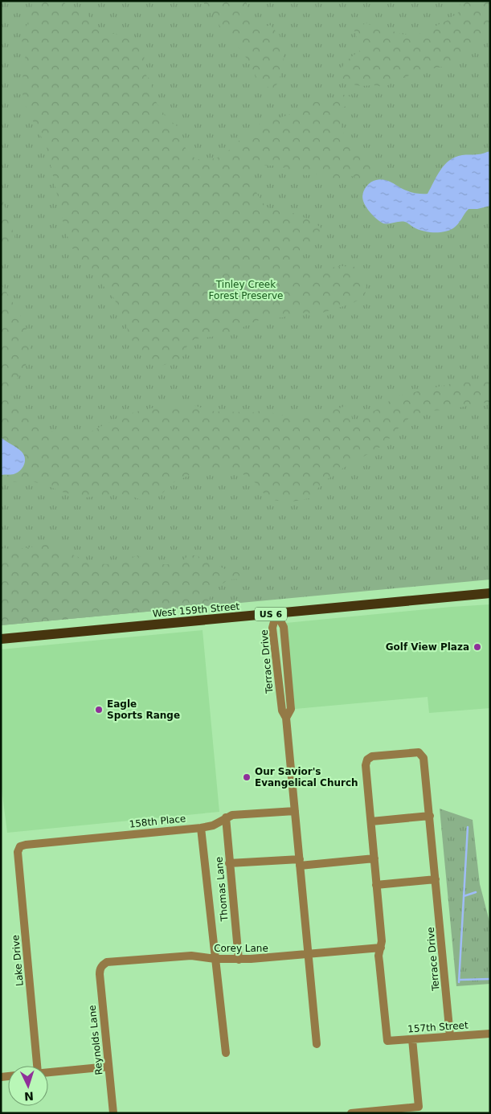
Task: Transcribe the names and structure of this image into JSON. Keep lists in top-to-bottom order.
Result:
{
  "streets": {
    "main road": ["West 159th Street", "US 6"],
    "street": [
      "Terrace Drive",
      "158th Place",
      "Thomas Lane",
      "Corey Lane",
      "Lake Drive",
      "157th Street",
      "Reynolds Lane"
    ]
  },
  "crossings": [
    ["West 159th Street", "Terrace Drive"],
    ["Terrace Drive", "158th Place"],
    ["Terrace Drive", "Corey Lane"],
    ["Terrace Drive", "157th Street"],
    ["158th Place", "Thomas Lane"],
    ["158th Place", "Lake Drive"],
    ["Thomas Lane", "Corey Lane"],
    ["Corey Lane", "Reynolds Lane"]
  ],
  "parks": ["Tinley Creek Forest Preserve"],
  "places": ["Golf View Plaza", "Eagle Sports Range", "Our Savior's Evangelical Church"],
  "north": "bottom"
}
